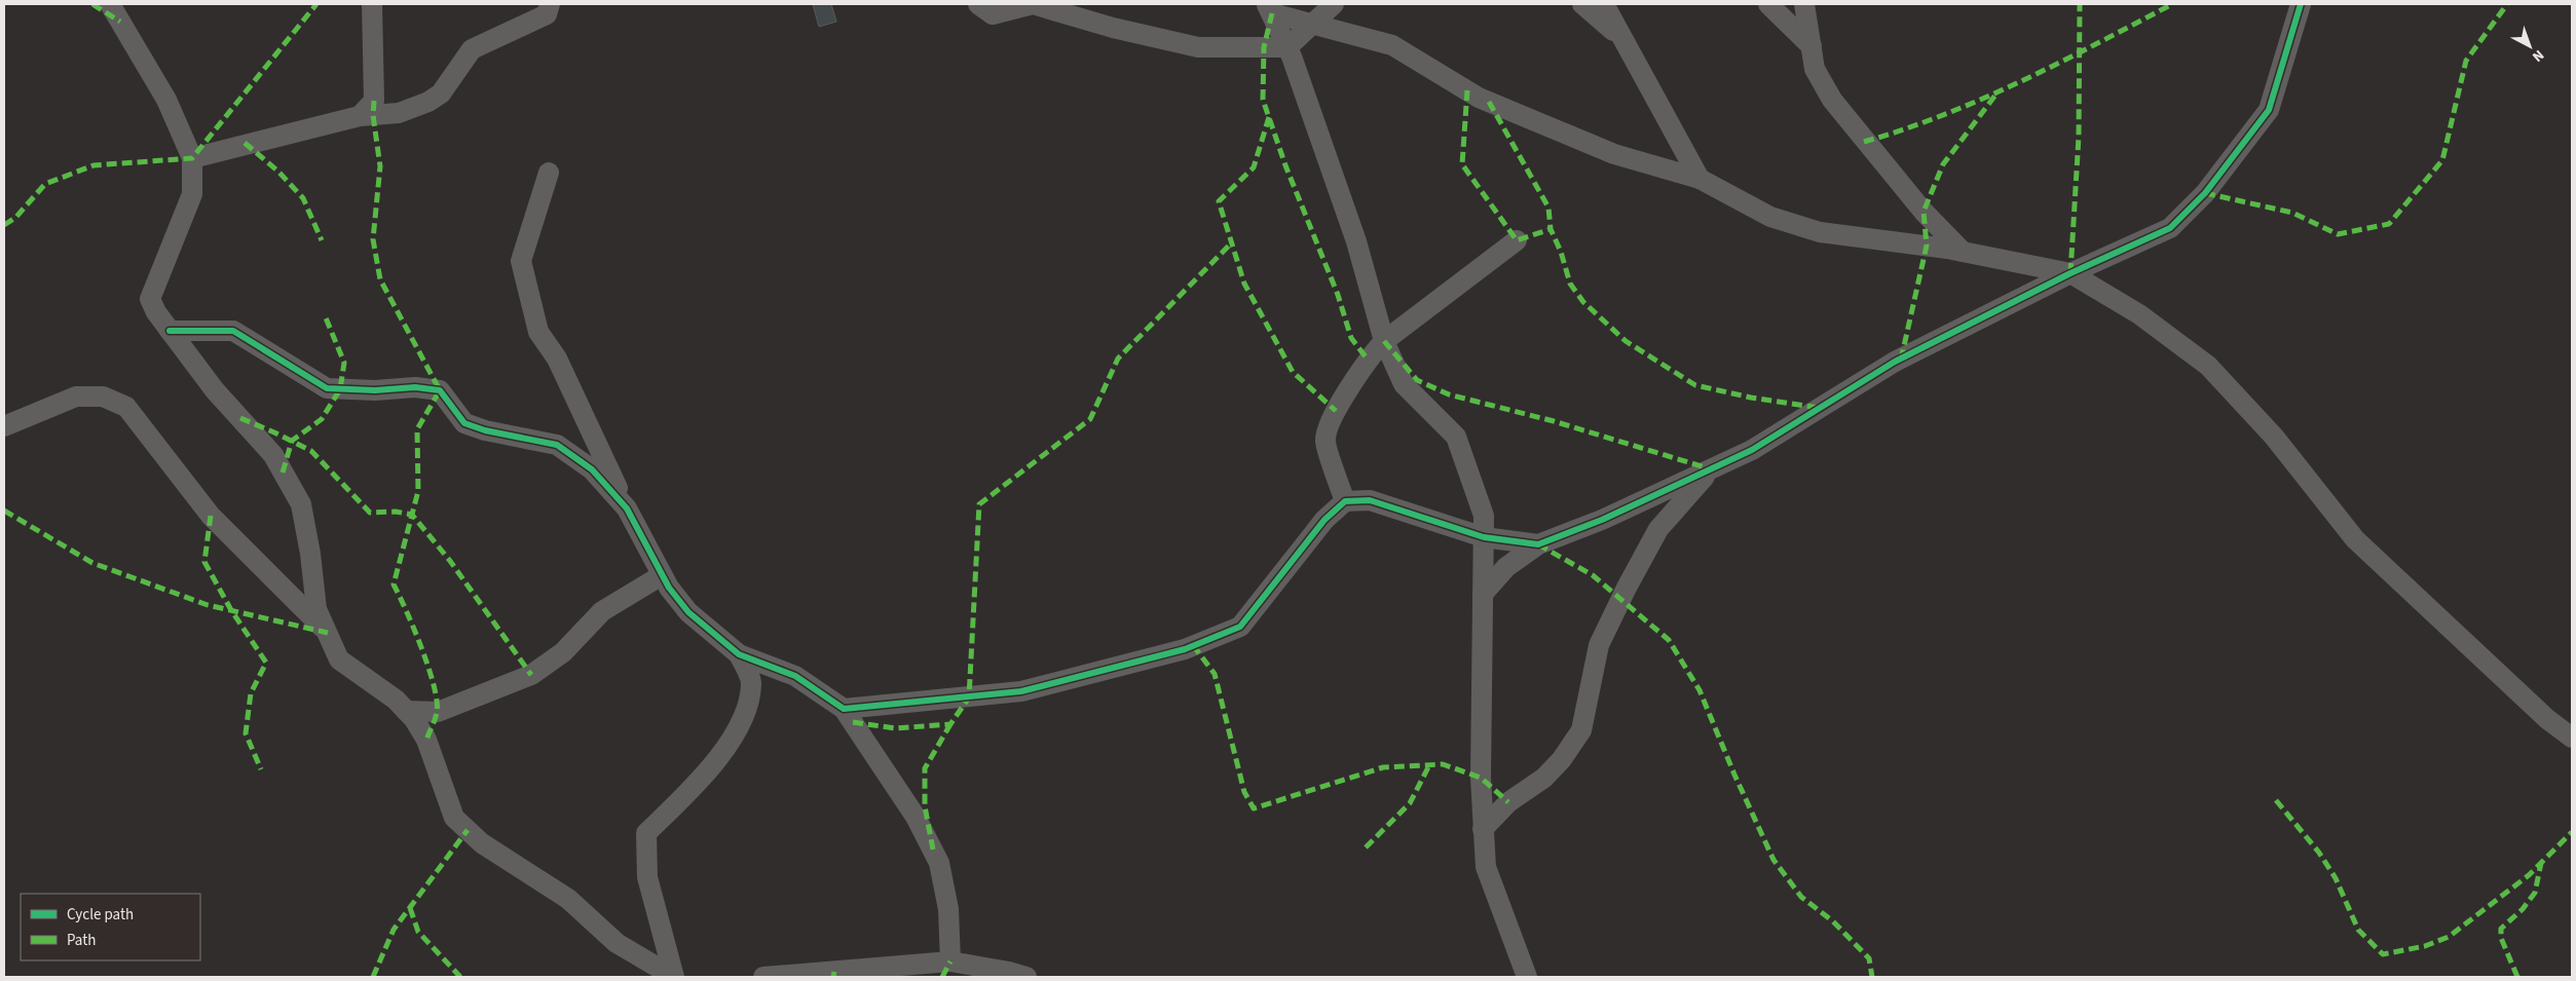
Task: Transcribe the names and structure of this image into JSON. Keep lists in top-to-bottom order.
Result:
{
  "legend": ["Cycle path", "Path"],
  "north": "bottom right"
}
